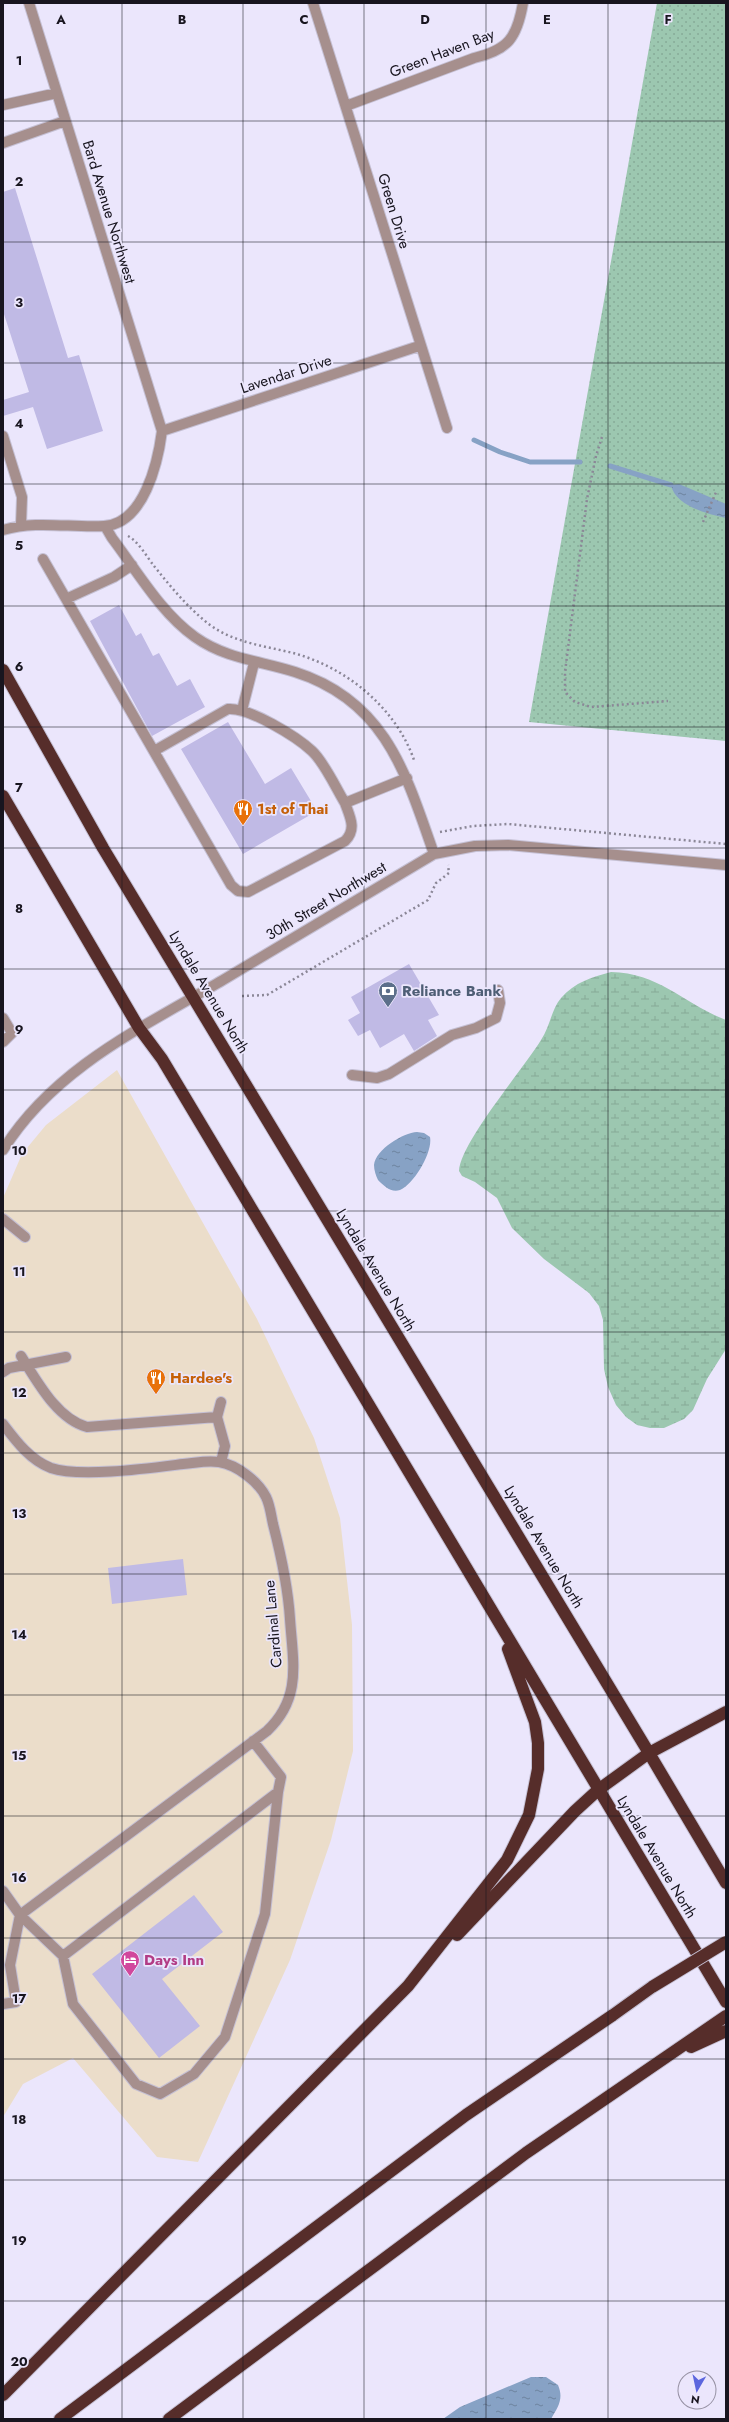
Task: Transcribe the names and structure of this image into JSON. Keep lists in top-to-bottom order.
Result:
{
  "streets": {
    "highway": ["Lyndale Avenue North"],
    "street": [
      "Green Haven Bay",
      "Green Drive",
      "Bard Avenue Northwest",
      "Lavendar Drive",
      "30th Street Northwest",
      "Cardinal Lane"
    ]
  },
  "crossings": [
    ["Green Haven Bay", "Green Drive"],
    ["Green Drive", "Lavendar Drive"],
    ["Bard Avenue Northwest", "Lavendar Drive"],
    ["30th Street Northwest", "Lyndale Avenue North"]
  ],
  "places": {
    "restaurant": ["1st of Thai", "Hardee's"],
    "bank": ["Reliance Bank"],
    "hotel": ["Days Inn"]
  },
  "north": "bottom",
  "grid": {
    "columns": [
      "A",
      "B",
      "C",
      "D",
      "E",
      "F"
    ],
    "rows": [
      "1",
      "2",
      "3",
      "4",
      "5",
      "6",
      "7",
      "8",
      "9",
      "10",
      "11",
      "12",
      "13",
      "14",
      "15",
      "16",
      "17",
      "18",
      "19",
      "20"
    ]
  }
}
